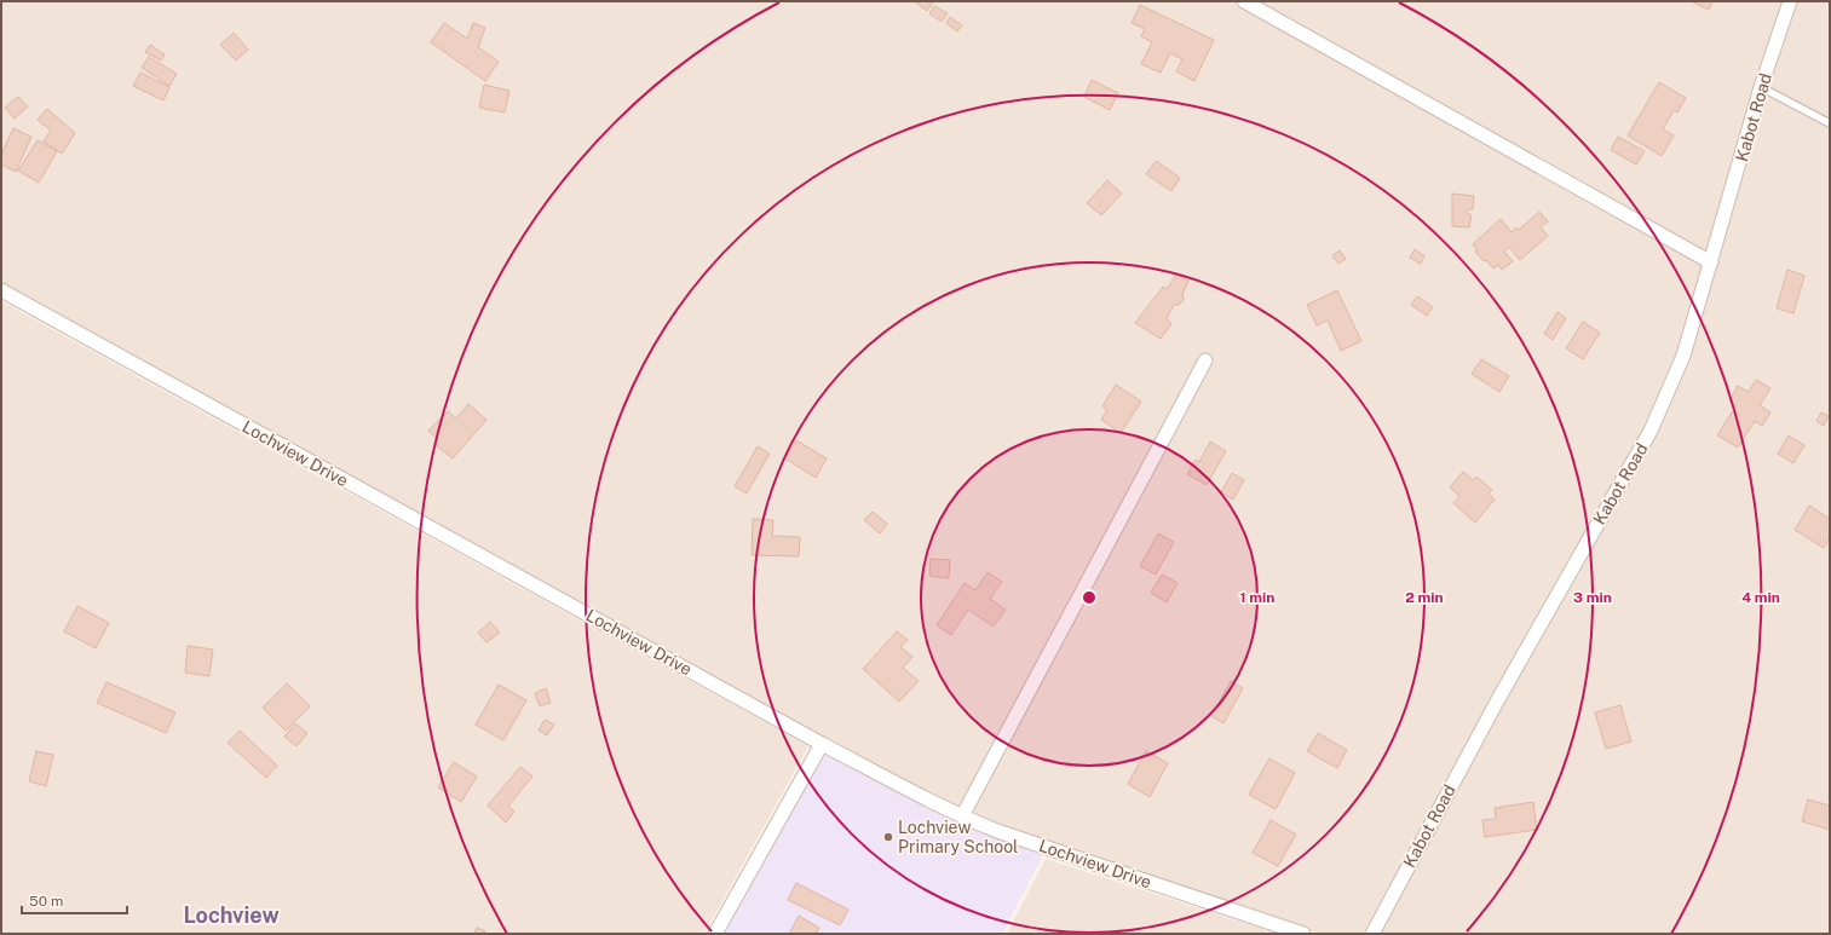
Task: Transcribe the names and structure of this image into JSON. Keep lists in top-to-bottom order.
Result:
{
  "streets": {
    "street": ["Kabot Road", "Lochview Drive"]
  },
  "districts": ["Lochview"],
  "places": ["Lochview Primary School"],
  "scale_bar": "50 m",
  "rings": [
    "1 min",
    "2 min",
    "3 min",
    "4 min"
  ]
}
